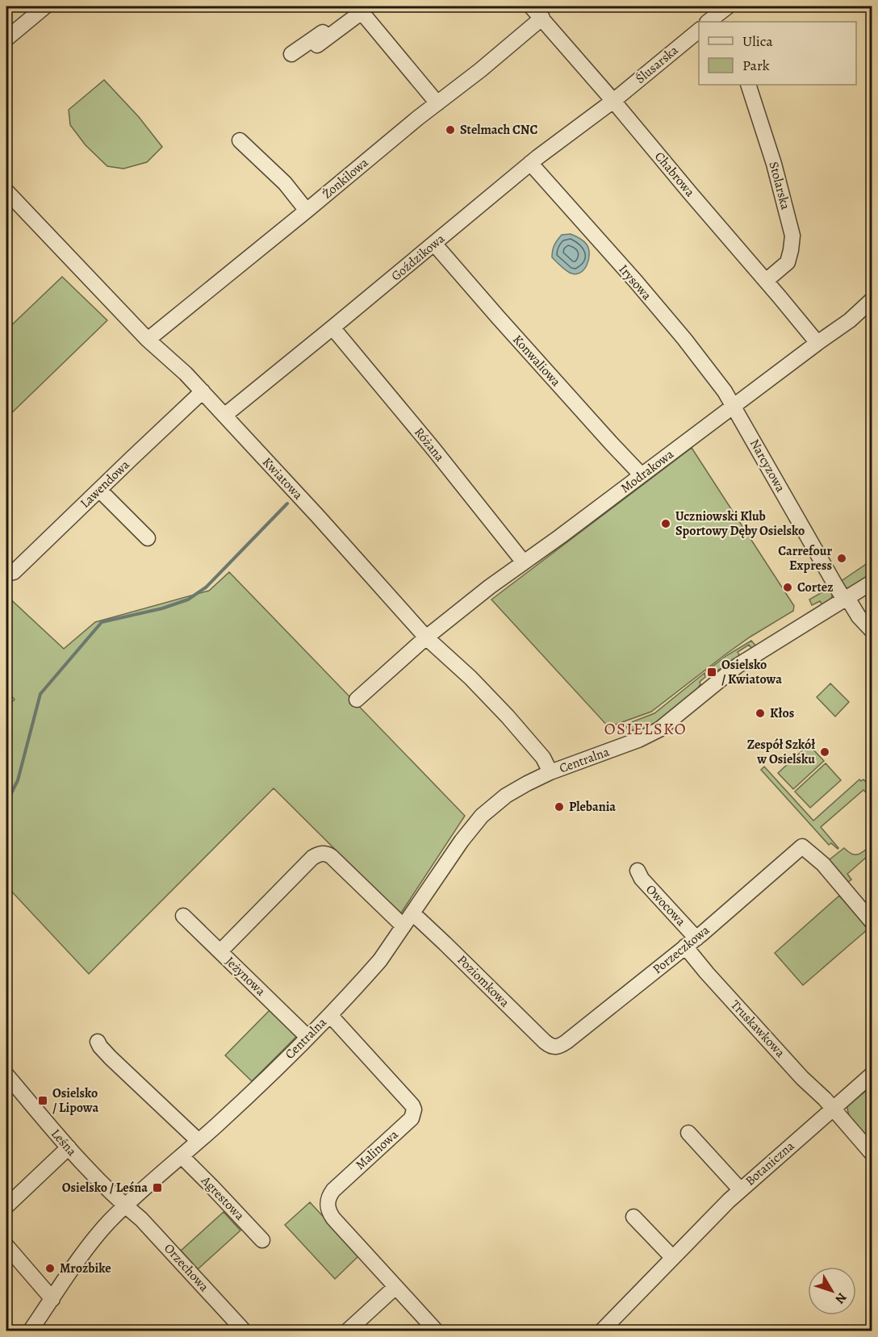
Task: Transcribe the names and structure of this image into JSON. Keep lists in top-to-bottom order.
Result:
{
  "streets": {
    "street": [
      "Ślusarska",
      "Chabrowa",
      "Żonkilowa",
      "Stolarska",
      "Goździkowa",
      "Irysowa",
      "Konwaliowa",
      "Różana",
      "Narcyzowa",
      "Modrakowa",
      "Kwiatowa",
      "Lawendowa",
      "Centralna",
      "Owocowa",
      "Porzeczkowa",
      "Jeżynowa",
      "Poziomkowa",
      "Truskawkowa",
      "Leśna",
      "Malinowa",
      "Botaniczna",
      "Agrestowa",
      "Orzechowa"
    ]
  },
  "crossings": [
    ["Ślusarska", "Chabrowa"],
    ["Ślusarska", "Goździkowa"],
    ["Chabrowa", "Żonkilowa"],
    ["Chabrowa", "Stolarska"],
    ["Chabrowa", "Goździkowa"],
    ["Chabrowa", "Modrakowa"],
    ["Żonkilowa", "Kwiatowa"],
    ["Goździkowa", "Irysowa"],
    ["Goździkowa", "Konwaliowa"],
    ["Goździkowa", "Różana"],
    ["Goździkowa", "Kwiatowa"],
    ["Irysowa", "Narcyzowa"],
    ["Irysowa", "Modrakowa"],
    ["Konwaliowa", "Modrakowa"],
    ["Różana", "Modrakowa"],
    ["Narcyzowa", "Modrakowa"],
    ["Narcyzowa", "Centralna"],
    ["Modrakowa", "Kwiatowa"],
    ["Kwiatowa", "Lawendowa"],
    ["Kwiatowa", "Centralna"],
    ["Centralna", "Jeżynowa"],
    ["Centralna", "Poziomkowa"],
    ["Centralna", "Leśna"],
    ["Centralna", "Malinowa"],
    ["Centralna", "Agrestowa"],
    ["Centralna", "Orzechowa"],
    ["Owocowa", "Porzeczkowa"],
    ["Owocowa", "Truskawkowa"],
    ["Porzeczkowa", "Poziomkowa"],
    ["Porzeczkowa", "Truskawkowa"],
    ["Truskawkowa", "Botaniczna"],
    ["Leśna", "Orzechowa"]
  ],
  "districts": ["OSIELSKO"],
  "places": {
    "other": [
      "Stelmach CNC",
      "Uczniowski Klub Sportowy Dęby Osielsko",
      "Carrefour Express",
      "Cortez",
      "Kłos",
      "Zespół Szkół w Osielsku",
      "Plebania",
      "Mrozbike"
    ],
    "transit": ["Osielsko / Kwiatowa", "Osielsko / Lipowa", "Osielsko / Leśna"]
  },
  "legend": ["Ulica", "Park"],
  "north": "bottom right"
}
